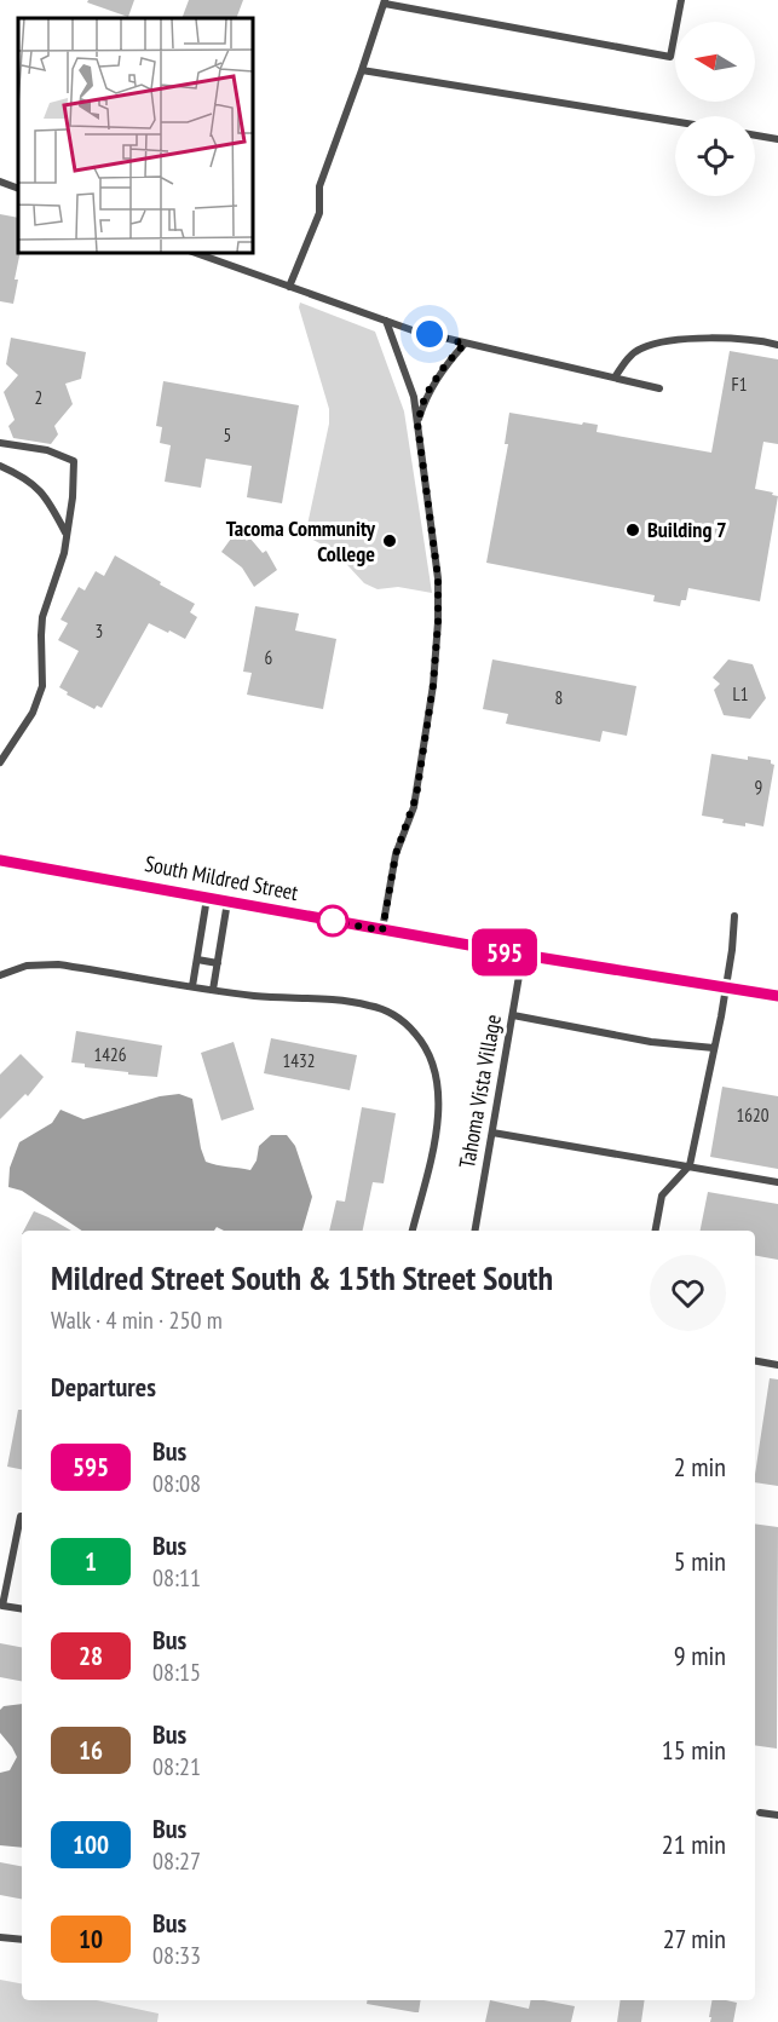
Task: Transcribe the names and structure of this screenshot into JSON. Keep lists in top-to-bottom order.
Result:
{
  "streets": {
    "main road": ["South Mildred Street"],
    "lane": ["Tahoma Vista Village"]
  },
  "crossings": [
    ["South Mildred Street", "Tahoma Vista Village"]
  ],
  "places": ["Building 7", "Tacoma Community College"],
  "lines": ["bus line 595"],
  "house_numbers": [
    "F1",
    "2",
    "5",
    "3",
    "6",
    "L1",
    "8",
    "9",
    "1426",
    "1432",
    "1620"
  ],
  "north": "left",
  "page": {
    "on_map": "595",
    "heading": [
      ["Mildred Street South & 15th Street South", "Walk · 4 min · 250 m"],
      "Departures"
    ],
    "list": [
      {
        "mark": "595",
        "name": "Bus",
        "note": "08:08",
        "value": "2 min"
      },
      {
        "mark": "1",
        "name": "Bus",
        "note": "08:11",
        "value": "5 min"
      },
      {
        "mark": "28",
        "name": "Bus",
        "note": "08:15",
        "value": "9 min"
      },
      {
        "mark": "16",
        "name": "Bus",
        "note": "08:21",
        "value": "15 min"
      },
      {
        "mark": "100",
        "name": "Bus",
        "note": "08:27",
        "value": "21 min"
      },
      {
        "mark": "10",
        "name": "Bus",
        "note": "08:33",
        "value": "27 min"
      }
    ]
  }
}
